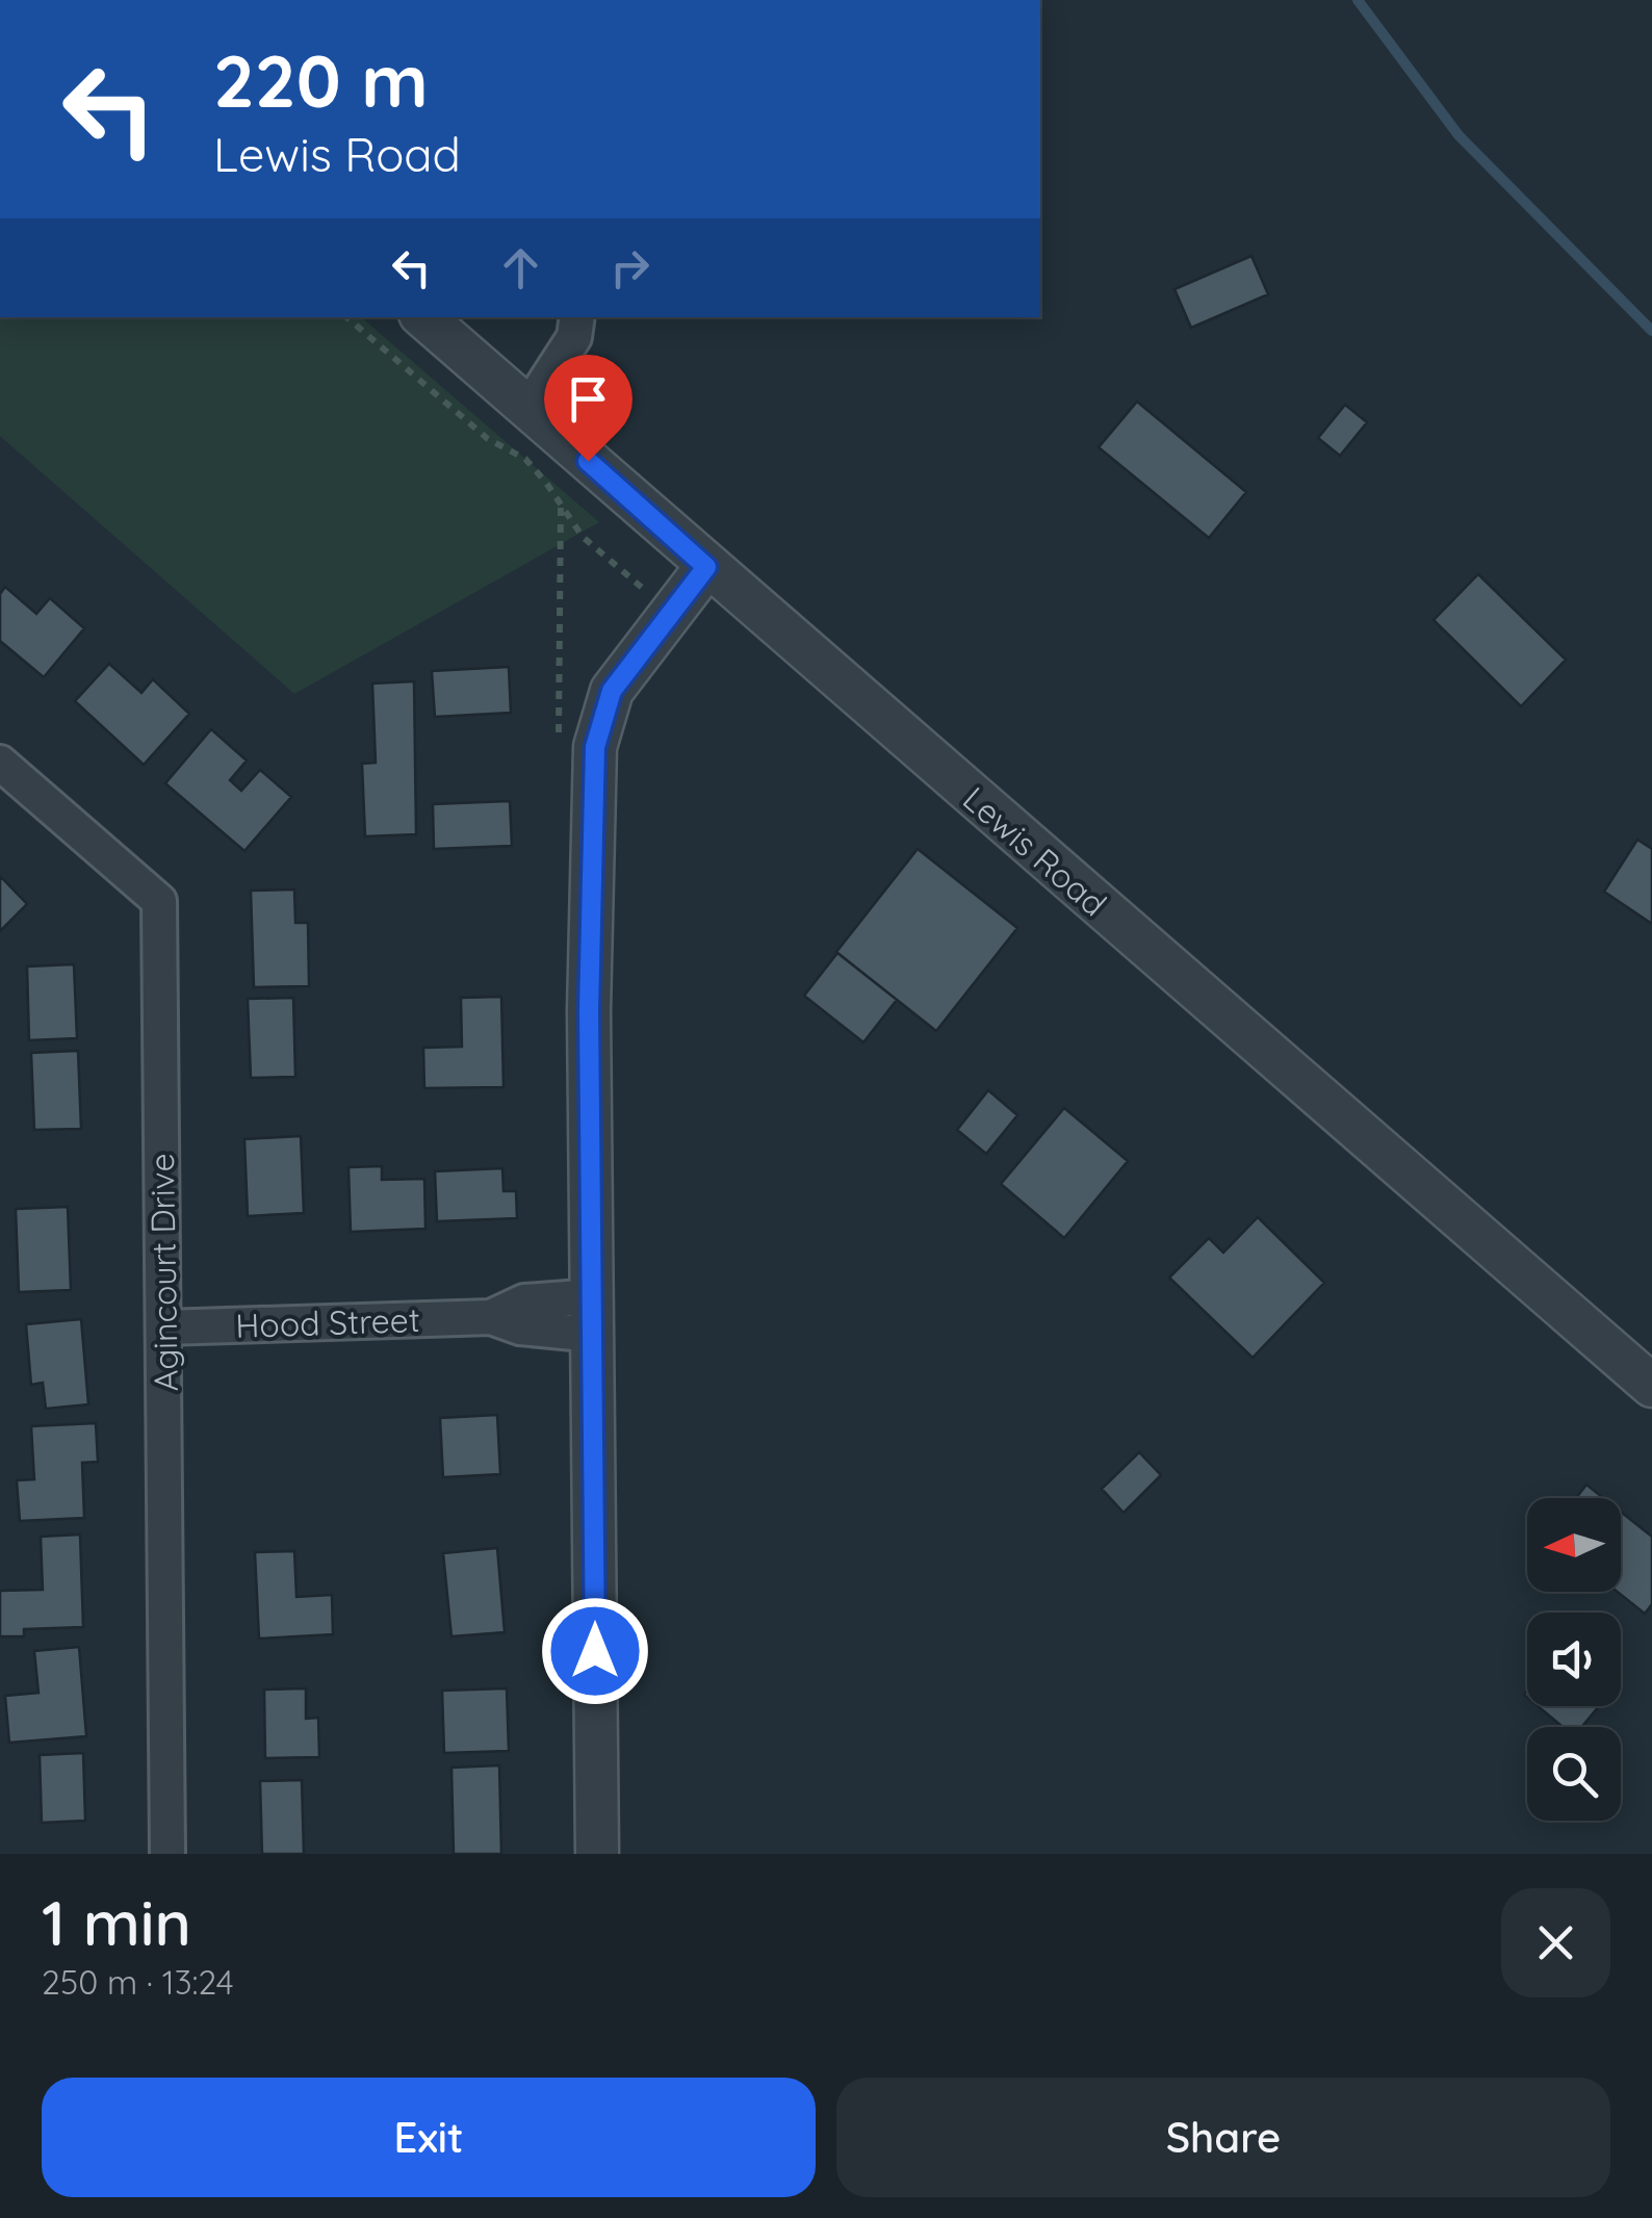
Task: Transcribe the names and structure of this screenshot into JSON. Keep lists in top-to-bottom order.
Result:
{
  "streets": {
    "street": ["Lewis Road", "Agincourt Drive", "Hood Street"]
  },
  "crossings": [
    ["Agincourt Drive", "Hood Street"]
  ],
  "north": "left",
  "page": {
    "turn": ["220 m", "Lewis Road"],
    "heading": ["1 min", "250 m · 13:24"],
    "buttons": ["Exit", "Share"]
  }
}
